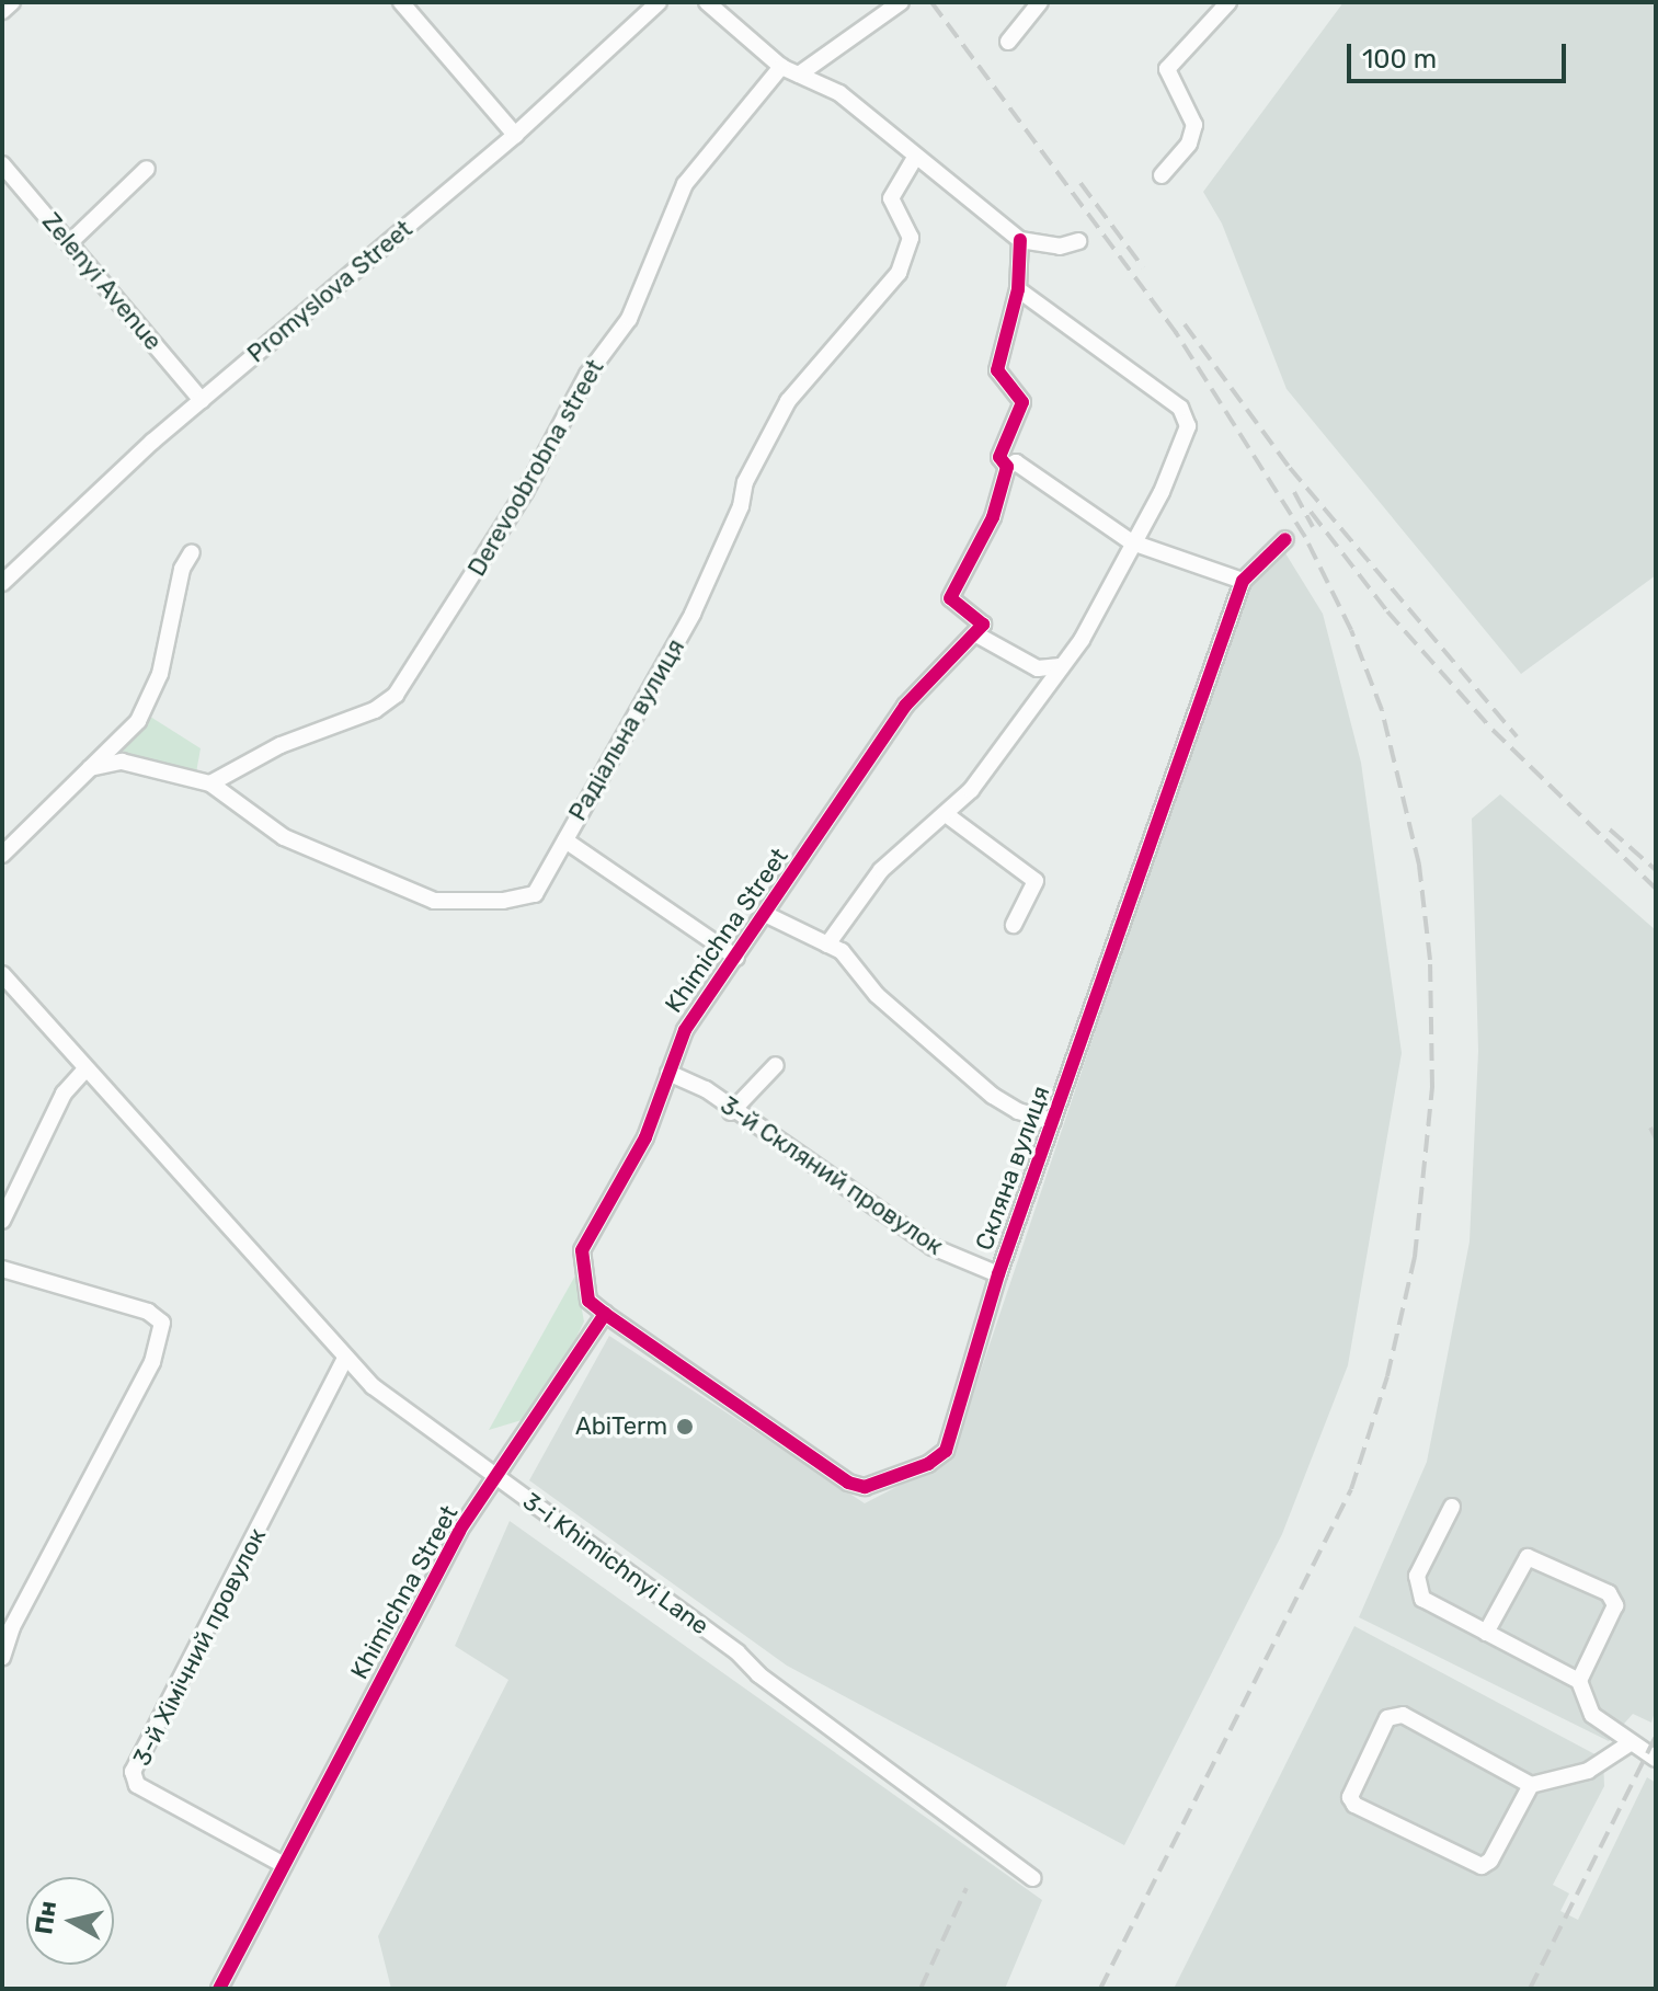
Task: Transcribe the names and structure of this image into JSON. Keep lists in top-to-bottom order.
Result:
{
  "streets": {
    "street": [
      "Zelenyi Avenue",
      "Promyslova Street",
      "Derevoobrobna street",
      "Радіальна вулиця",
      "Khimichna Street",
      "Скляна вулиця",
      "3-й Скляний провулок",
      "3-i Khimichnyi Lane",
      "3-й Хімічний провулок"
    ]
  },
  "crossings": [
    ["Zelenyi Avenue", "Promyslova Street"],
    ["Derevoobrobna street", "Радіальна вулиця"],
    ["Khimichna Street", "Скляна вулиця"],
    ["Khimichna Street", "3-й Скляний провулок"],
    ["Khimichna Street", "3-i Khimichnyi Lane"],
    ["Khimichna Street", "3-й Хімічний провулок"],
    ["Скляна вулиця", "3-й Скляний провулок"],
    ["3-i Khimichnyi Lane", "3-й Хімічний провулок"]
  ],
  "places": ["AbiTerm"],
  "scale_bar": "100 m",
  "north": "left"
}
